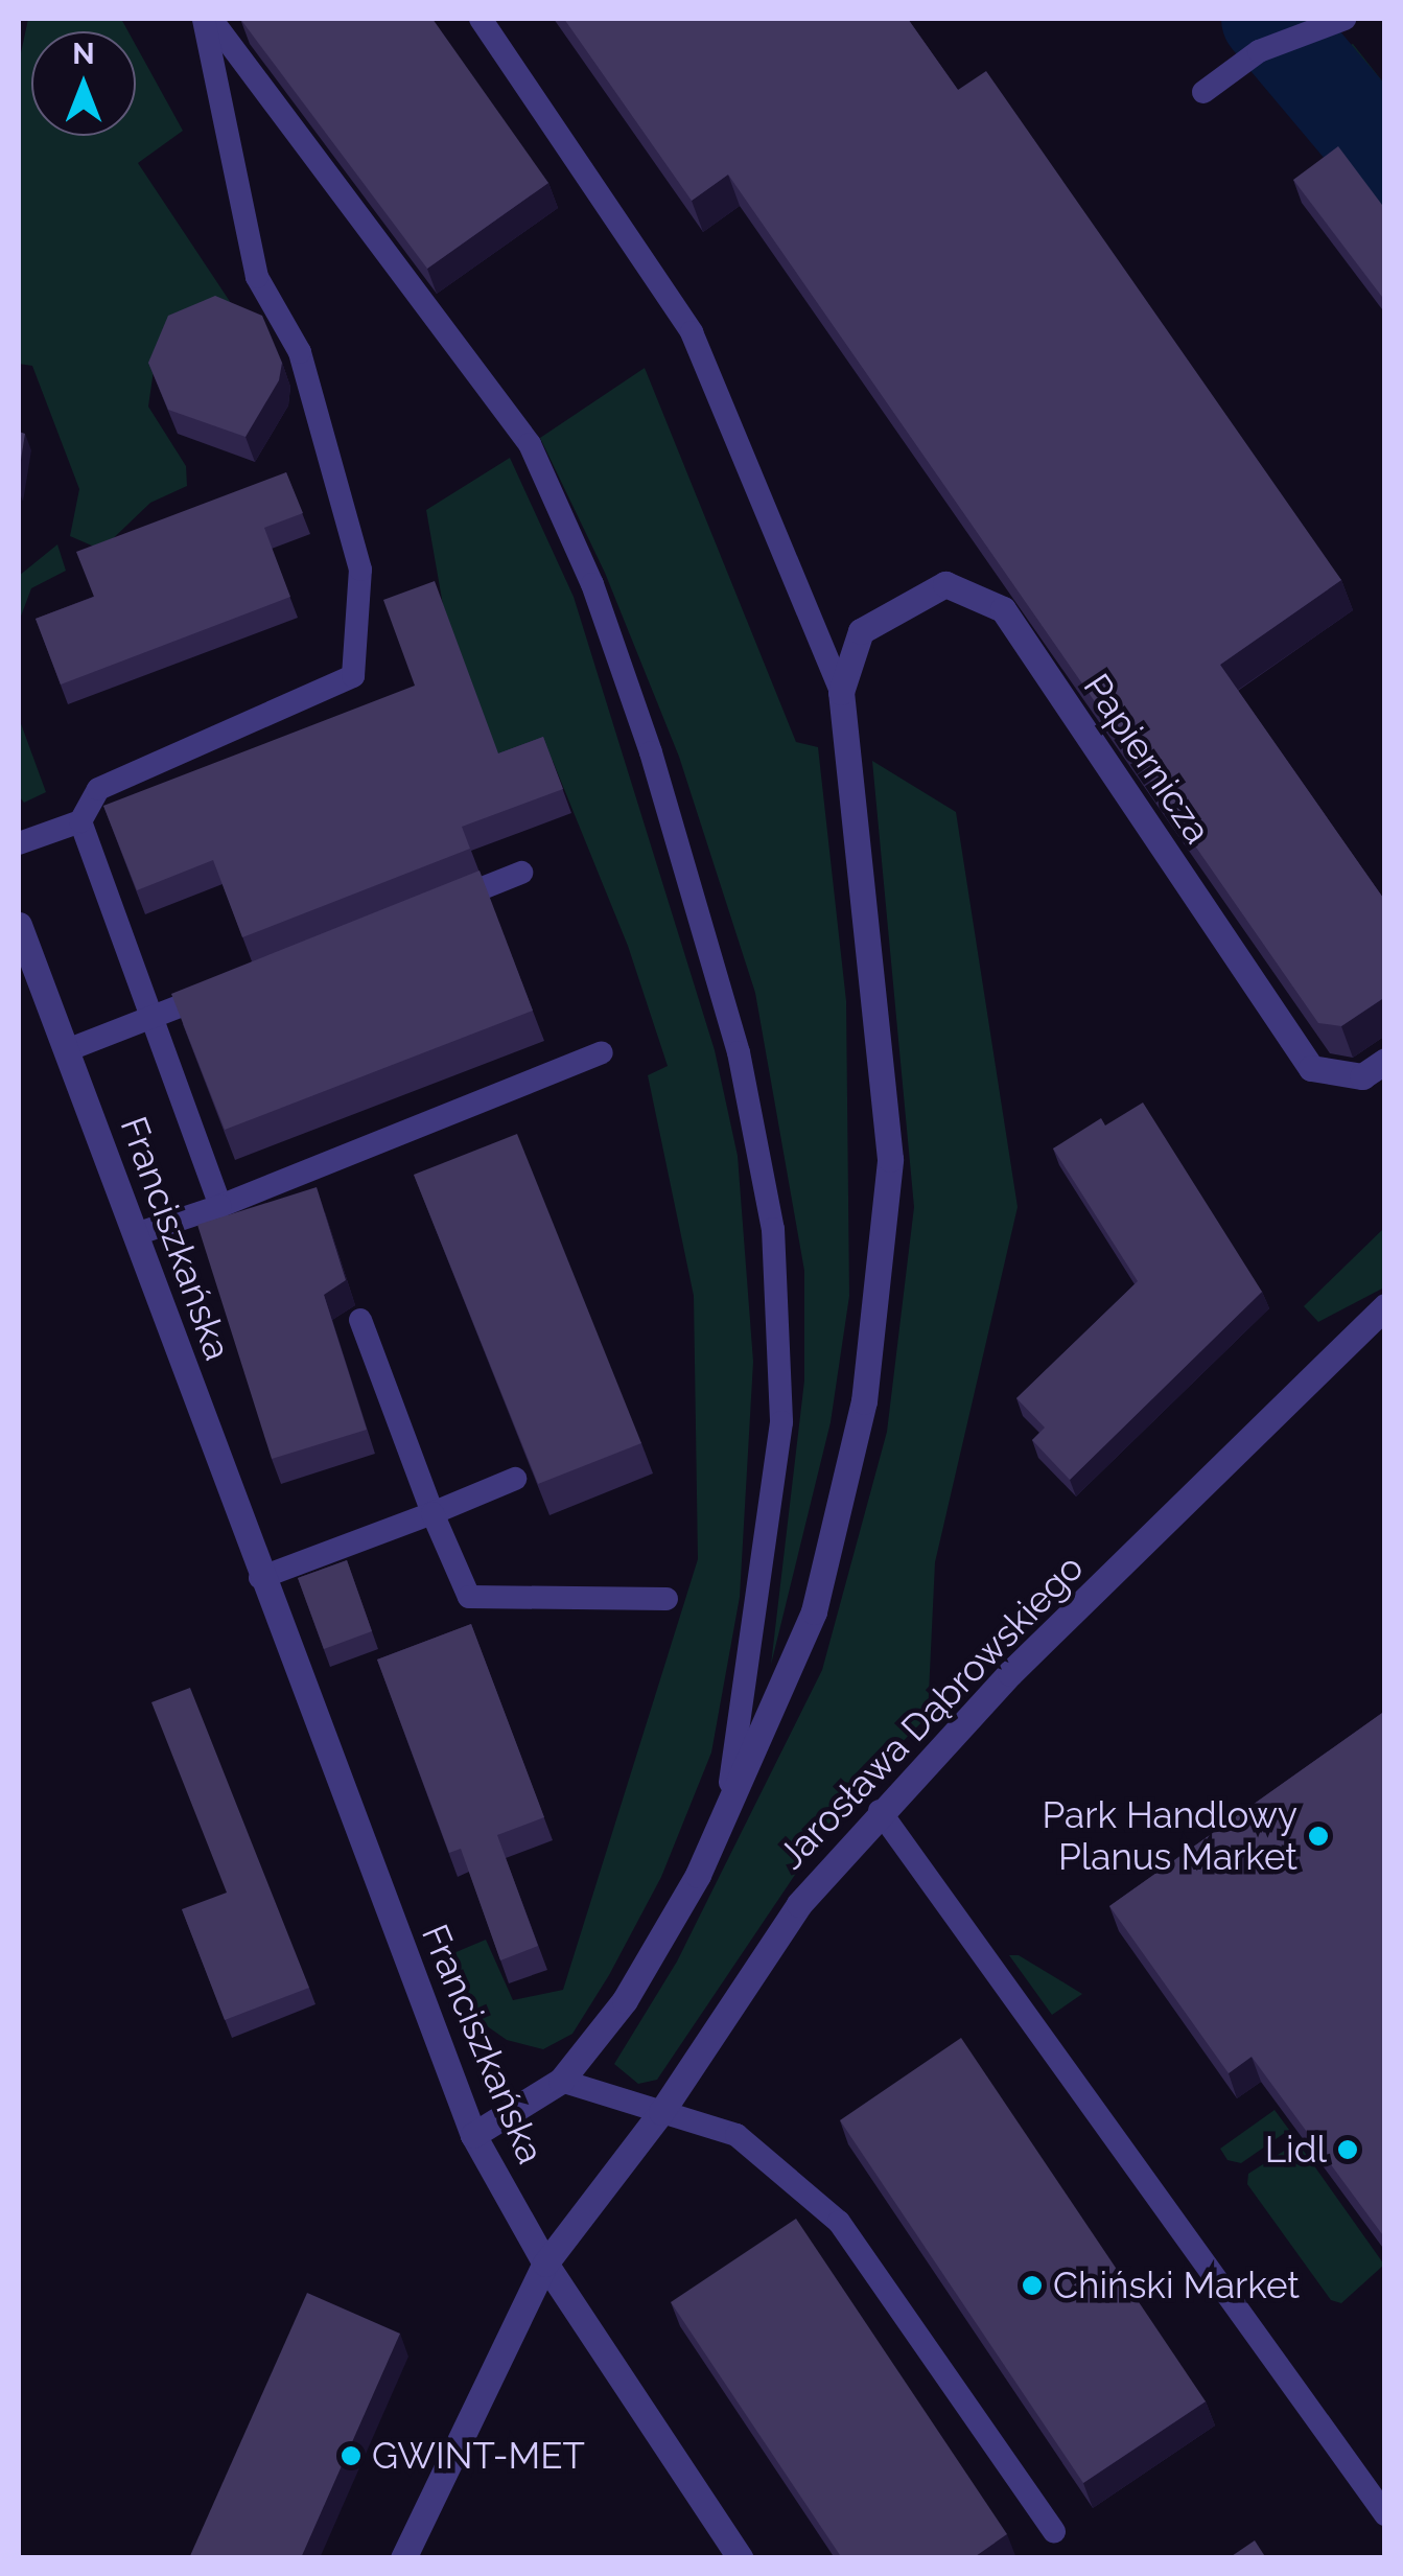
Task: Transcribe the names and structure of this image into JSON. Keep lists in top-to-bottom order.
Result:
{
  "streets": {
    "street": ["Papiernicza", "Franciszkańska", "Jarosława Dąbrowskiego"]
  },
  "crossings": [
    ["Franciszkańska", "Jarosława Dąbrowskiego"]
  ],
  "places": [
    "Park Handlowy Planus Market",
    "Lidl",
    "Chiński Market",
    "GWINT-MET"
  ],
  "north": "top"
}
